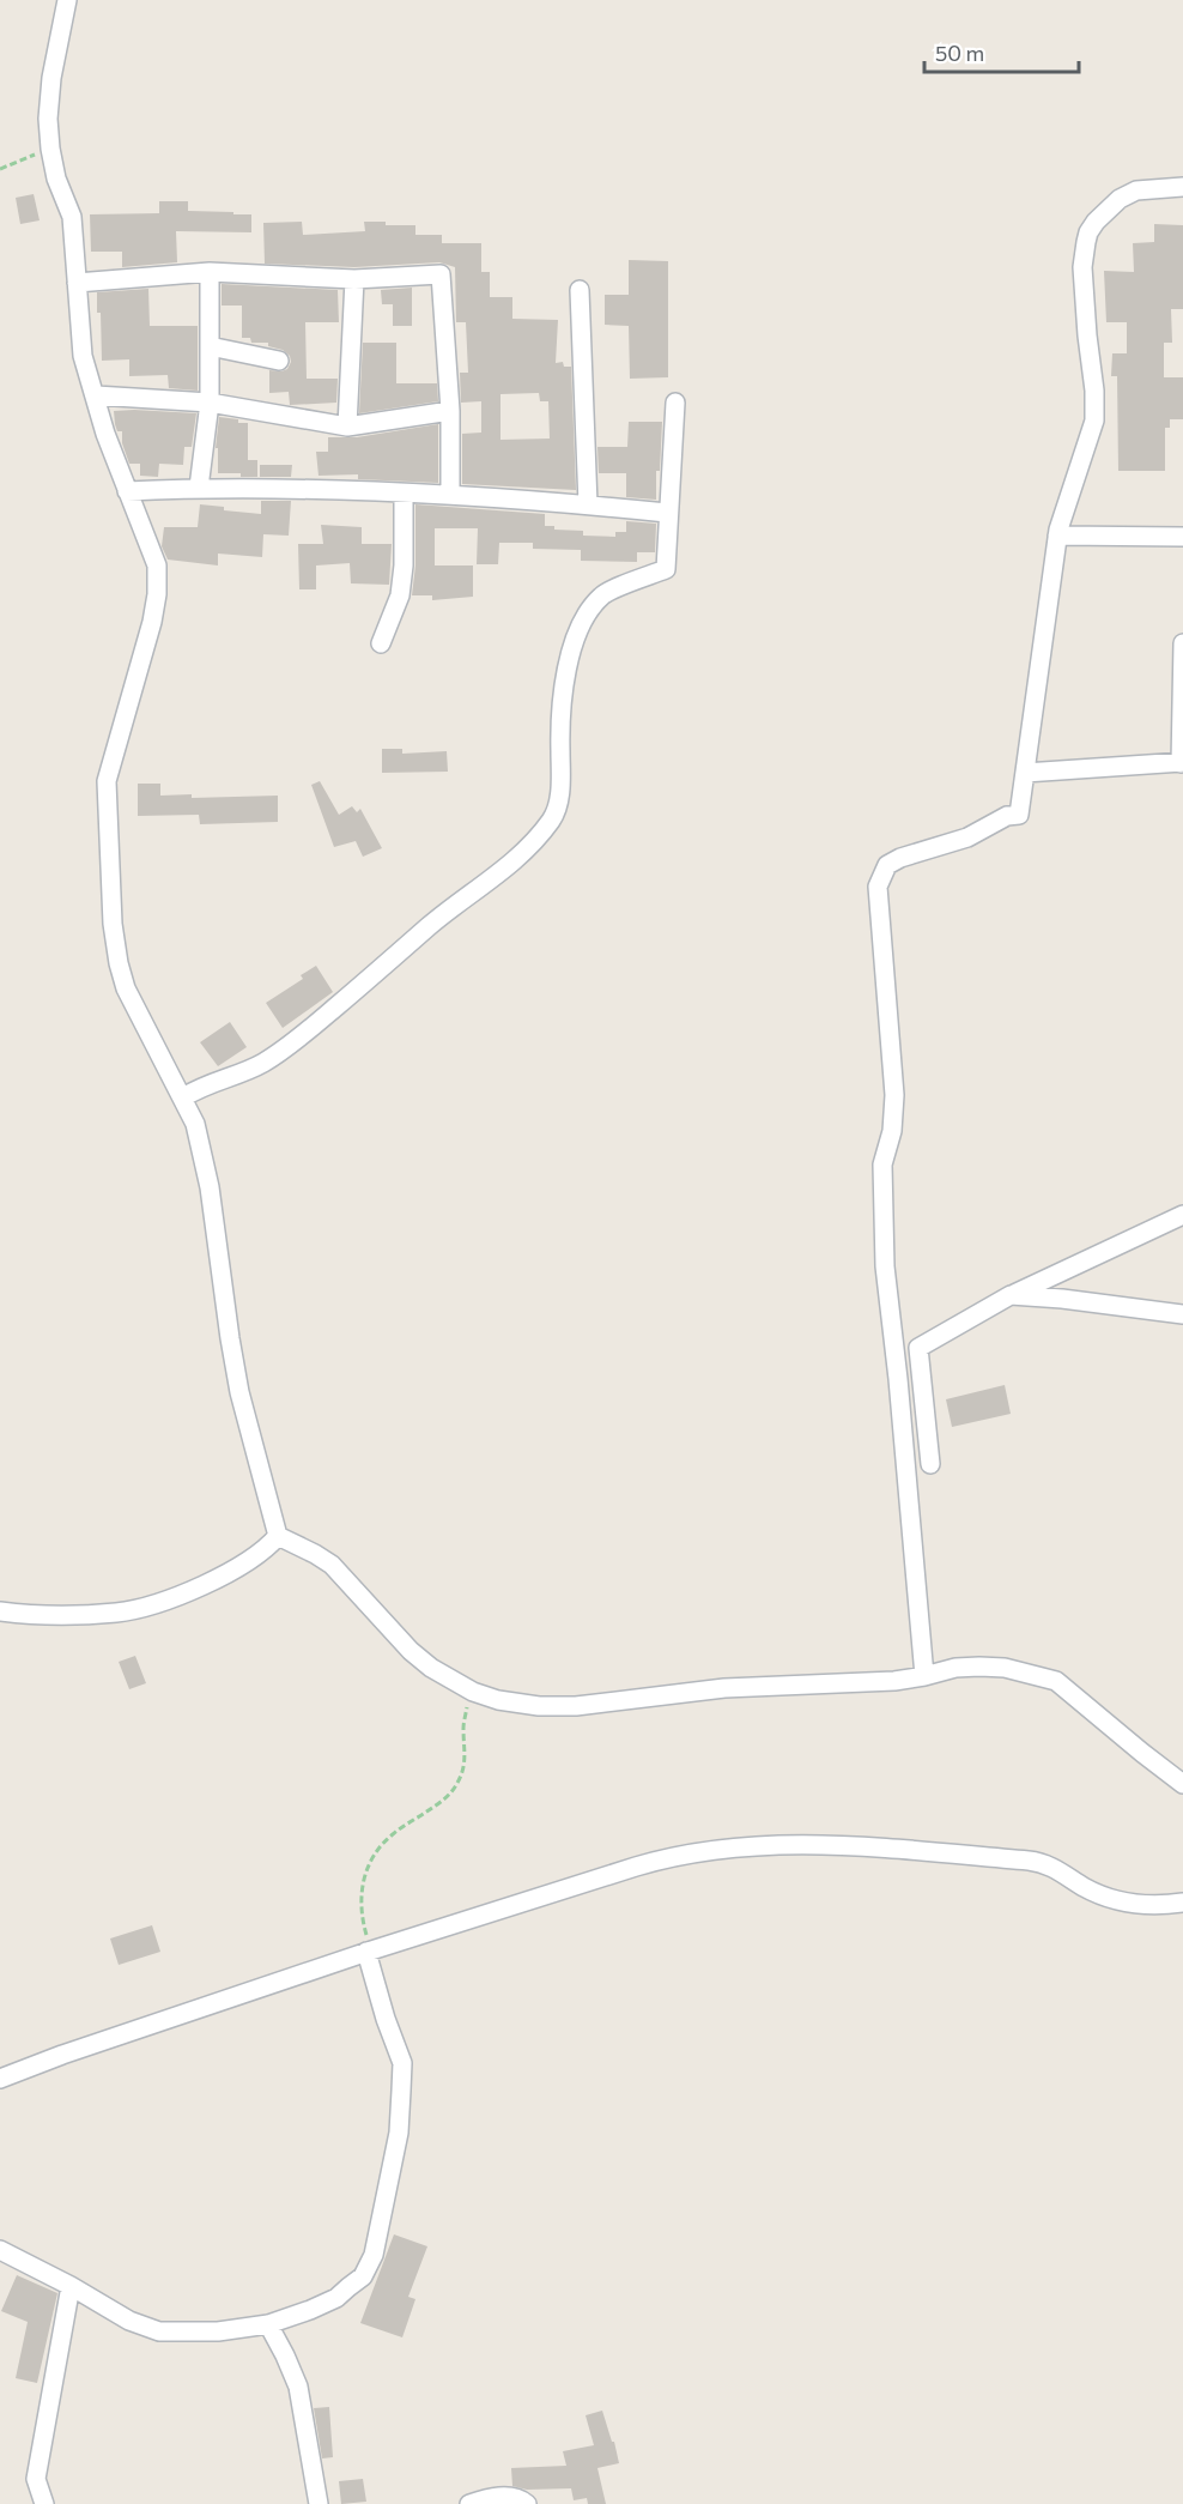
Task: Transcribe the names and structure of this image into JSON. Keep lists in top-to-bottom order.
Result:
{
  "scale_bar": "50 m"
}
